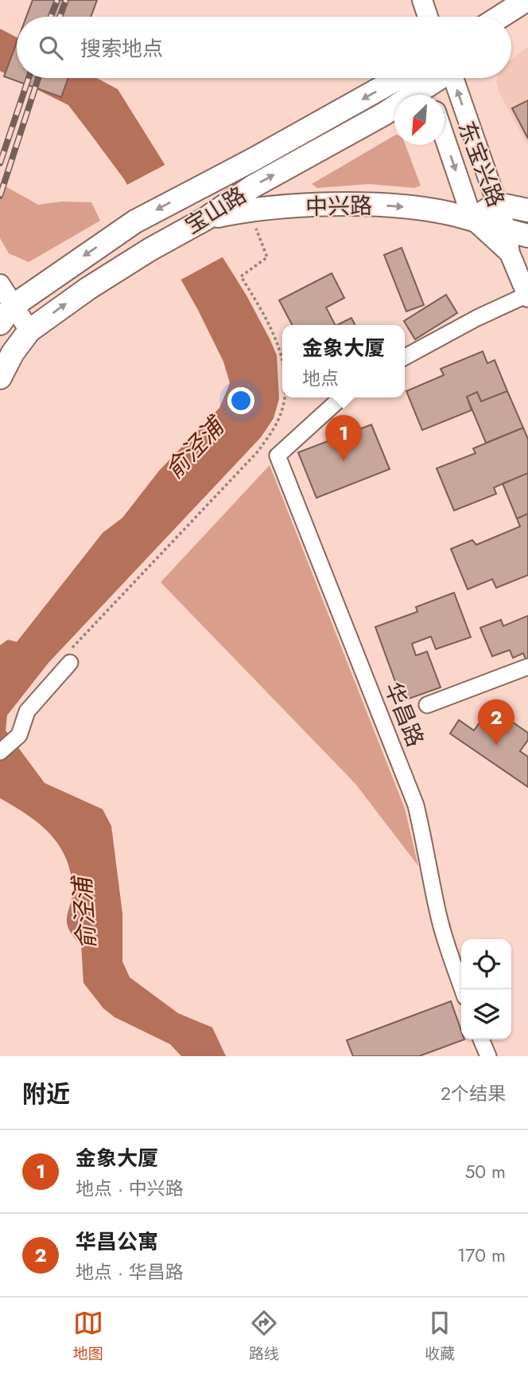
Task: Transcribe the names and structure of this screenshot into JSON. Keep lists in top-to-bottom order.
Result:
{
  "streets": {
    "main road": ["中兴路", "宝山路"],
    "street": ["东宝兴路", "华昌路"]
  },
  "crossings": [
    ["东宝兴路", "中兴路"],
    ["中兴路", "宝山路"]
  ],
  "one_way": ["中兴路"],
  "water": ["俞泾浦"],
  "north": "bottom left",
  "page": {
    "search": "搜索地点",
    "popup": ["金象大厦", "地点"],
    "pins": ["1", "2"],
    "heading": ["附近", "2个结果"],
    "list": [
      {
        "mark": "1",
        "name": "金象大厦",
        "note": "地点 · 中兴路",
        "value": "50 m"
      },
      {
        "mark": "2",
        "name": "华昌公寓",
        "note": "地点 · 华昌路",
        "value": "170 m"
      }
    ],
    "nav": ["地图", "路线", "收藏"]
  }
}
